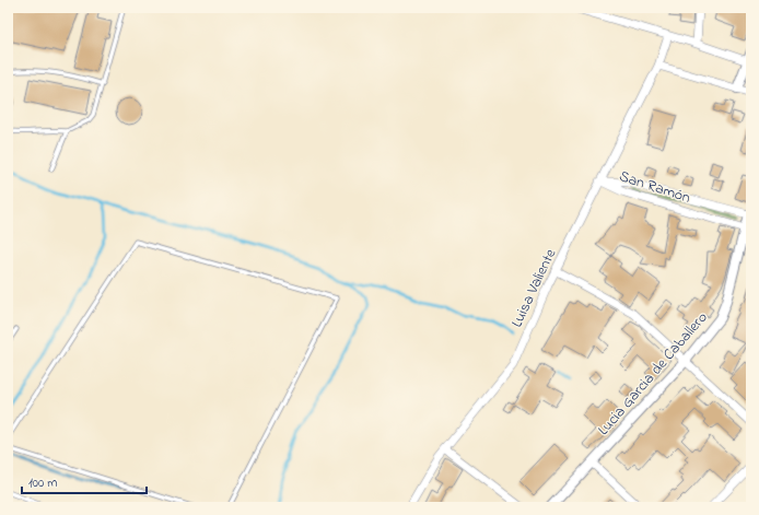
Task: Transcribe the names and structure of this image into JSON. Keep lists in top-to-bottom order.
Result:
{
  "streets": {
    "street": ["San Ramón", "Luisa Valiente", "Lucia Garcia de Caballero"]
  },
  "crossings": [
    ["San Ramón", "Luisa Valiente"],
    ["San Ramón", "Lucia Garcia de Caballero"]
  ],
  "scale_bar": "100 m"
}
